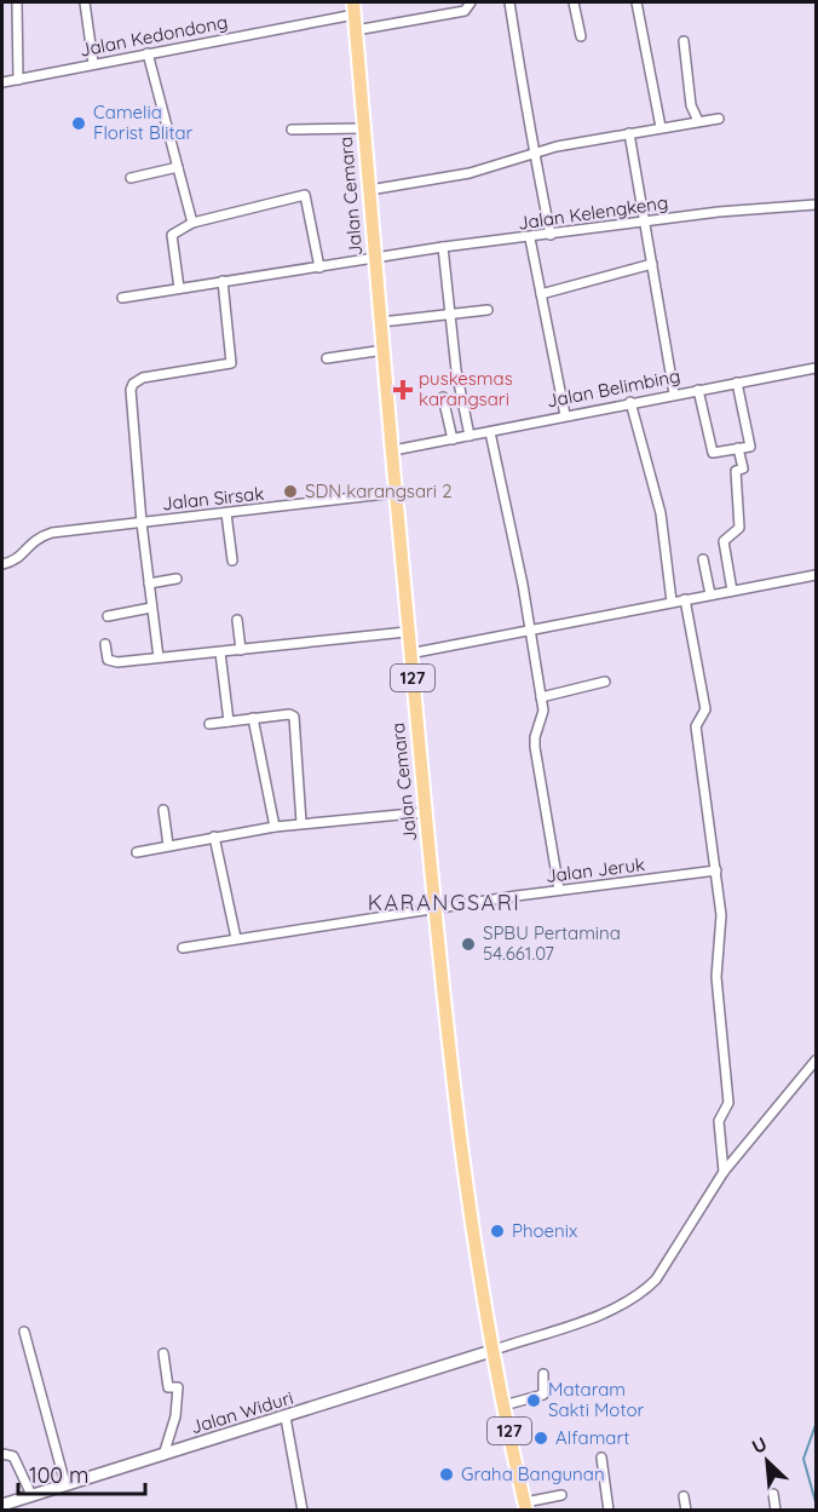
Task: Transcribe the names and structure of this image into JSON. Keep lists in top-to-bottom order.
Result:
{
  "streets": {
    "main road": ["Jalan Cemara", "127", "Jalan Widuri"],
    "street": [
      "Jalan Kedondong",
      "Jalan Kelengkeng",
      "Jalan Belimbing",
      "Jalan Sirsak",
      "Jalan Jeruk"
    ]
  },
  "crossings": [
    ["Jalan Kedondong", "Jalan Cemara"],
    ["Jalan Cemara", "Jalan Kelengkeng"],
    ["Jalan Cemara", "Jalan Belimbing"],
    ["Jalan Cemara", "Jalan Sirsak"],
    ["Jalan Cemara", "Jalan Jeruk"],
    ["Jalan Cemara", "Jalan Widuri"]
  ],
  "districts": ["KARANGSARI"],
  "places": {
    "other": [
      "Camelia Florist Blitar",
      "SDN karangsari 2",
      "SPBU Pertamina 54.661.07",
      "Phoenix",
      "Mataram Sakti Motor",
      "Alfamart",
      "Graha Bangunan"
    ],
    "health": ["puskesmas karangsari"]
  },
  "scale_bar": "100 m",
  "north": "top left"
}
